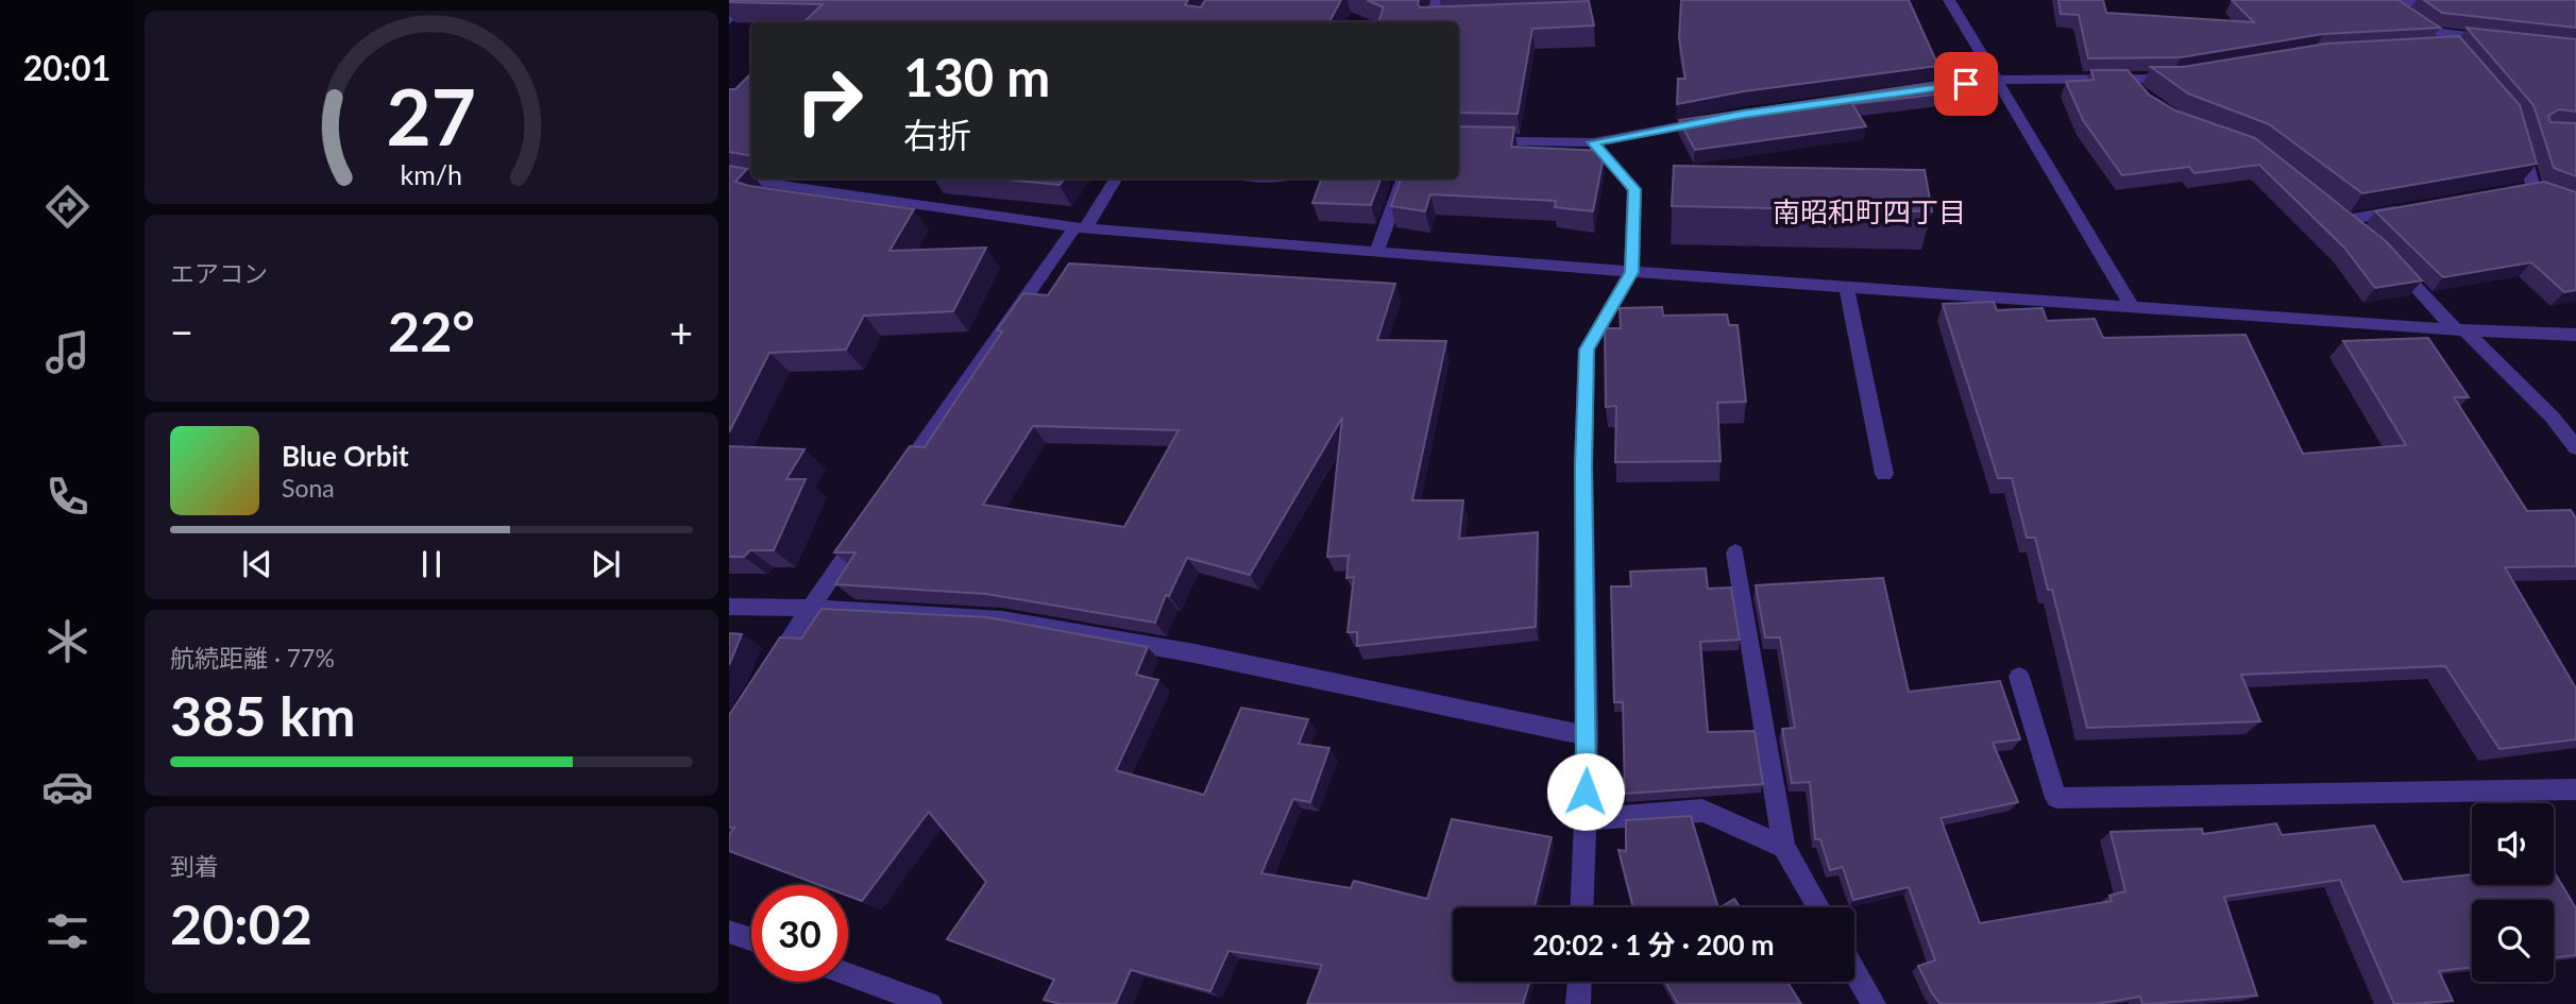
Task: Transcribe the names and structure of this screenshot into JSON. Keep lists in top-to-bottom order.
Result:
{
  "districts": ["南昭和町四丁目"],
  "page": {
    "tabs": "20:01",
    "turn": ["130 m", "右折"],
    "tile": [
      "エアコン",
      ["航続距離 · 77%", "385 km"],
      ["到着", "20:02"]
    ],
    "heat": ["−", "22°", "+"],
    "song": ["Blue Orbit", "Sona"],
    "limit": "30",
    "trip": "20:02 · 1 分 · 200 m",
    "gauge": ["27", "km/h"]
  }
}
